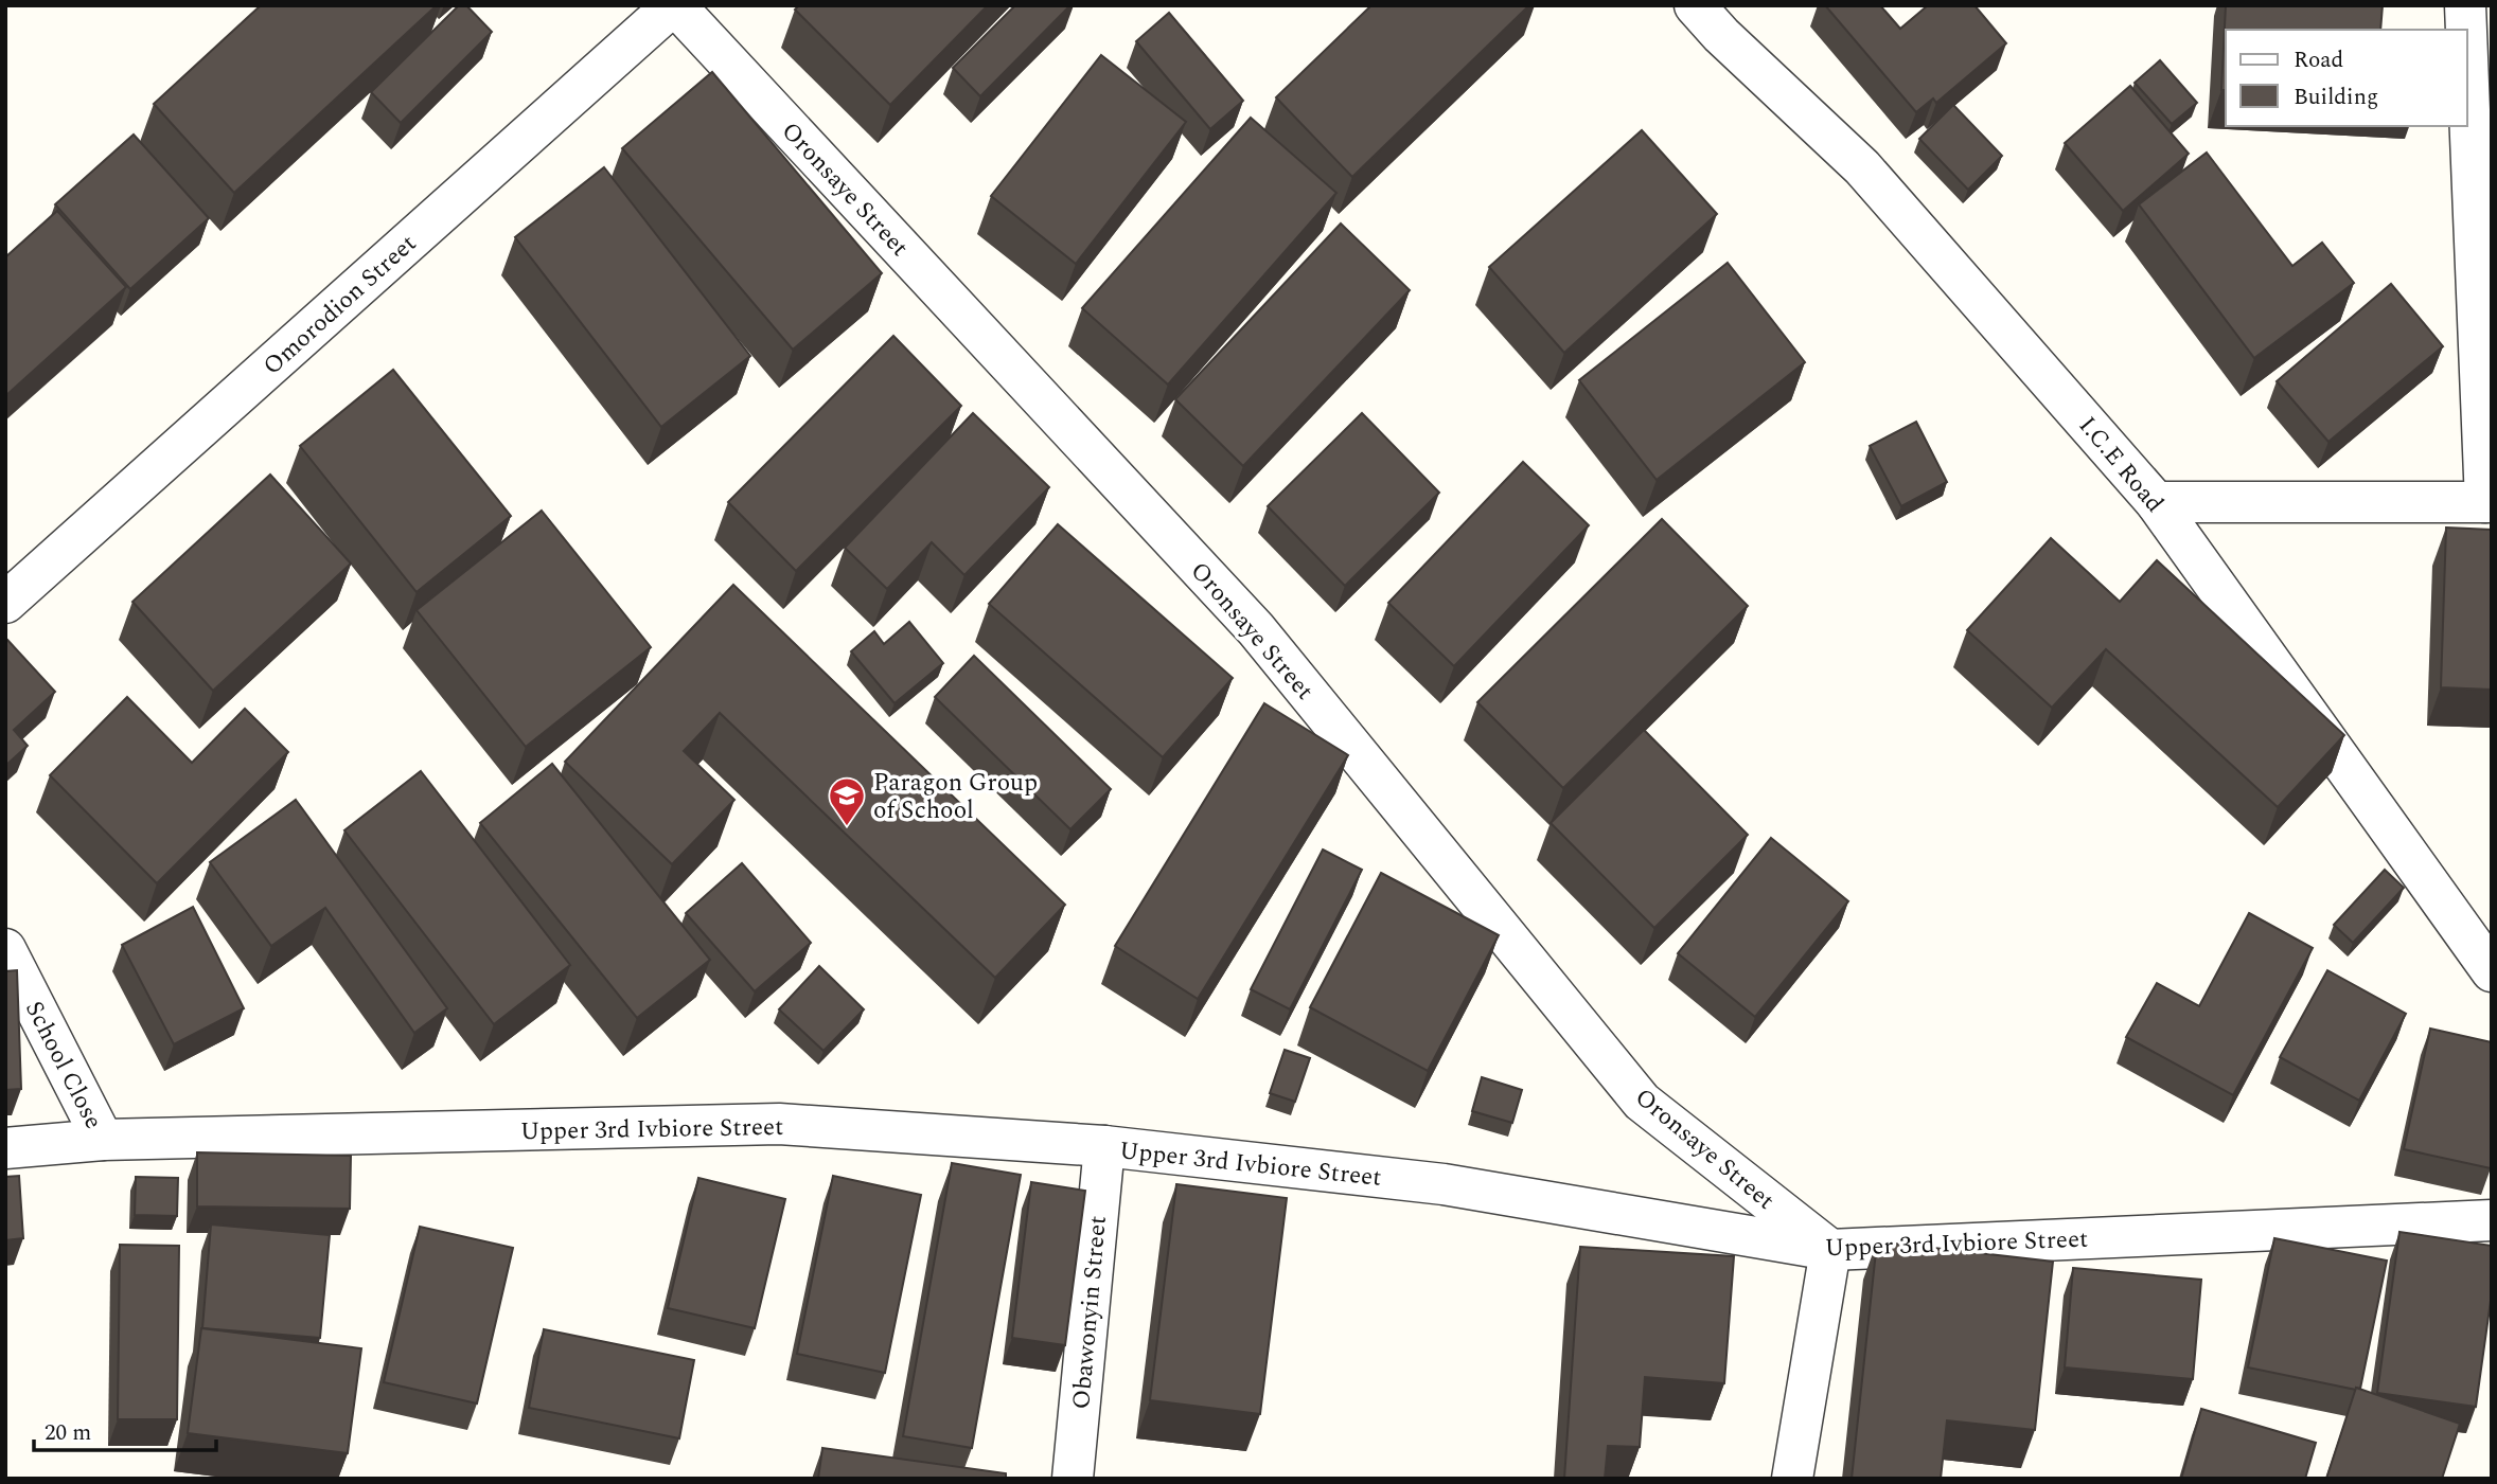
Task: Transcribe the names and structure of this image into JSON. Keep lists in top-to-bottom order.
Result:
{
  "streets": {
    "street": [
      "Oronsaye Street",
      "Omorodion Street",
      "I.C.E Road",
      "School Close",
      "Upper 3rd Ivbiore Street",
      "Obawonyin Street"
    ]
  },
  "crossings": [
    ["Oronsaye Street", "Omorodion Street"],
    ["Oronsaye Street", "Upper 3rd Ivbiore Street"],
    ["School Close", "Upper 3rd Ivbiore Street"],
    ["Upper 3rd Ivbiore Street", "Obawonyin Street"]
  ],
  "places": {
    "school or university": ["Paragon Group of School"]
  },
  "legend": ["Road", "Building"],
  "scale_bar": "20 m"
}
